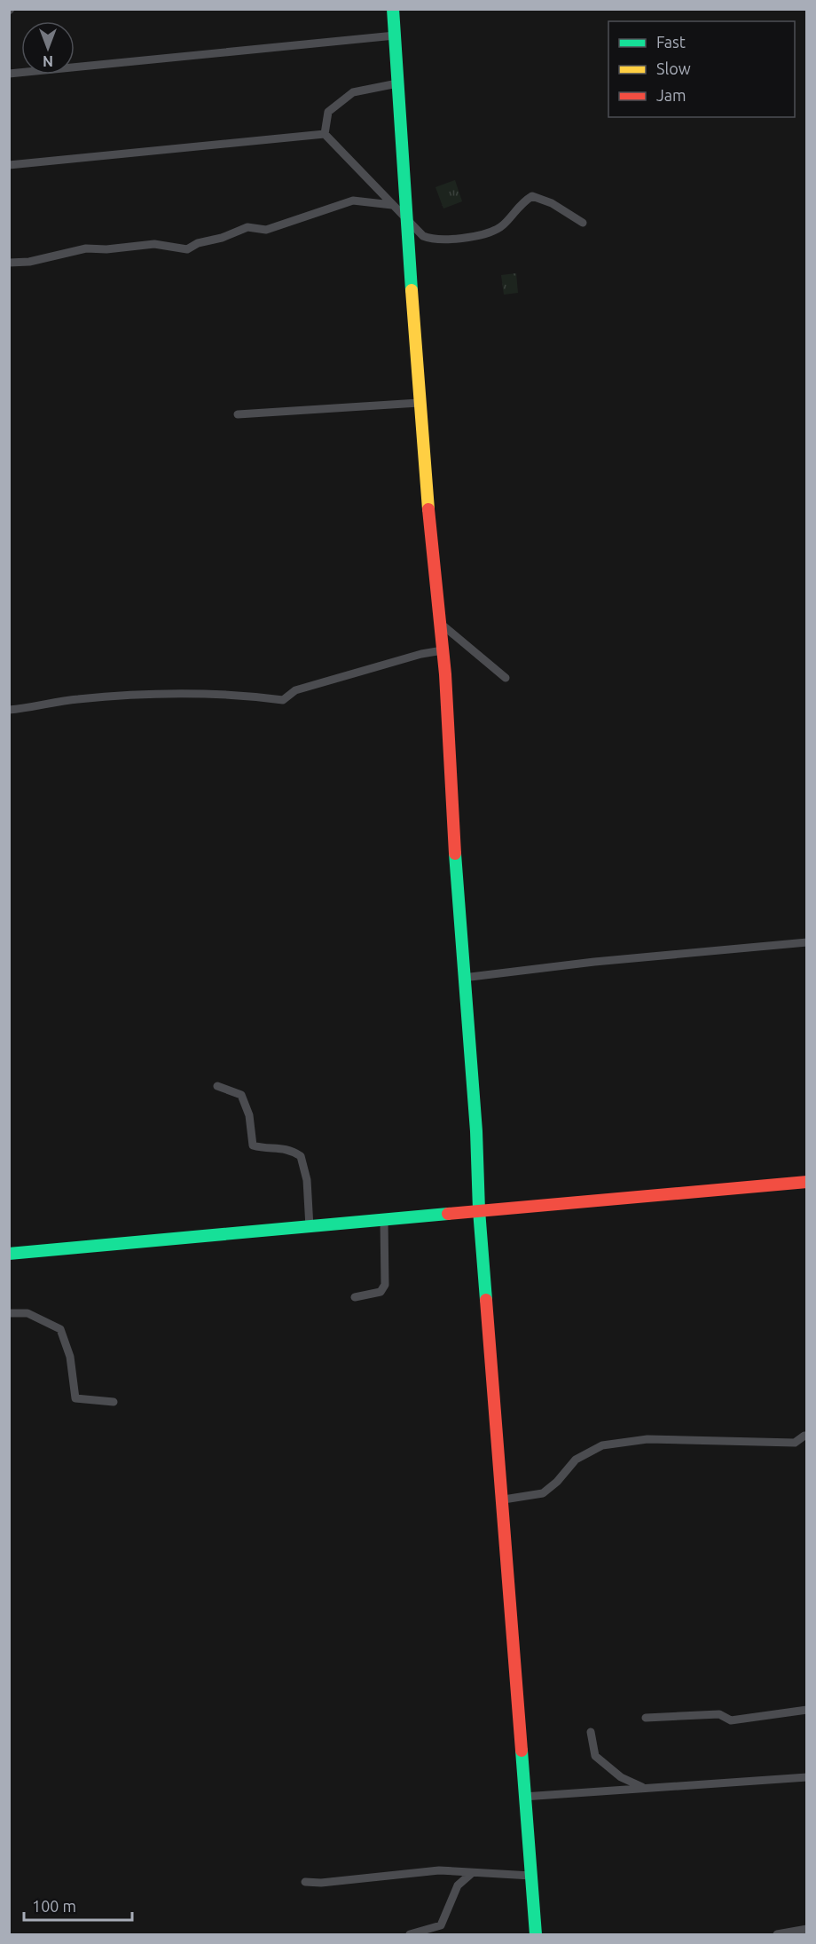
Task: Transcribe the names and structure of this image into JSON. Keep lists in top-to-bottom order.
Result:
{
  "legend": ["Fast", "Slow", "Jam"],
  "scale_bar": "100 m",
  "north": "bottom"
}
